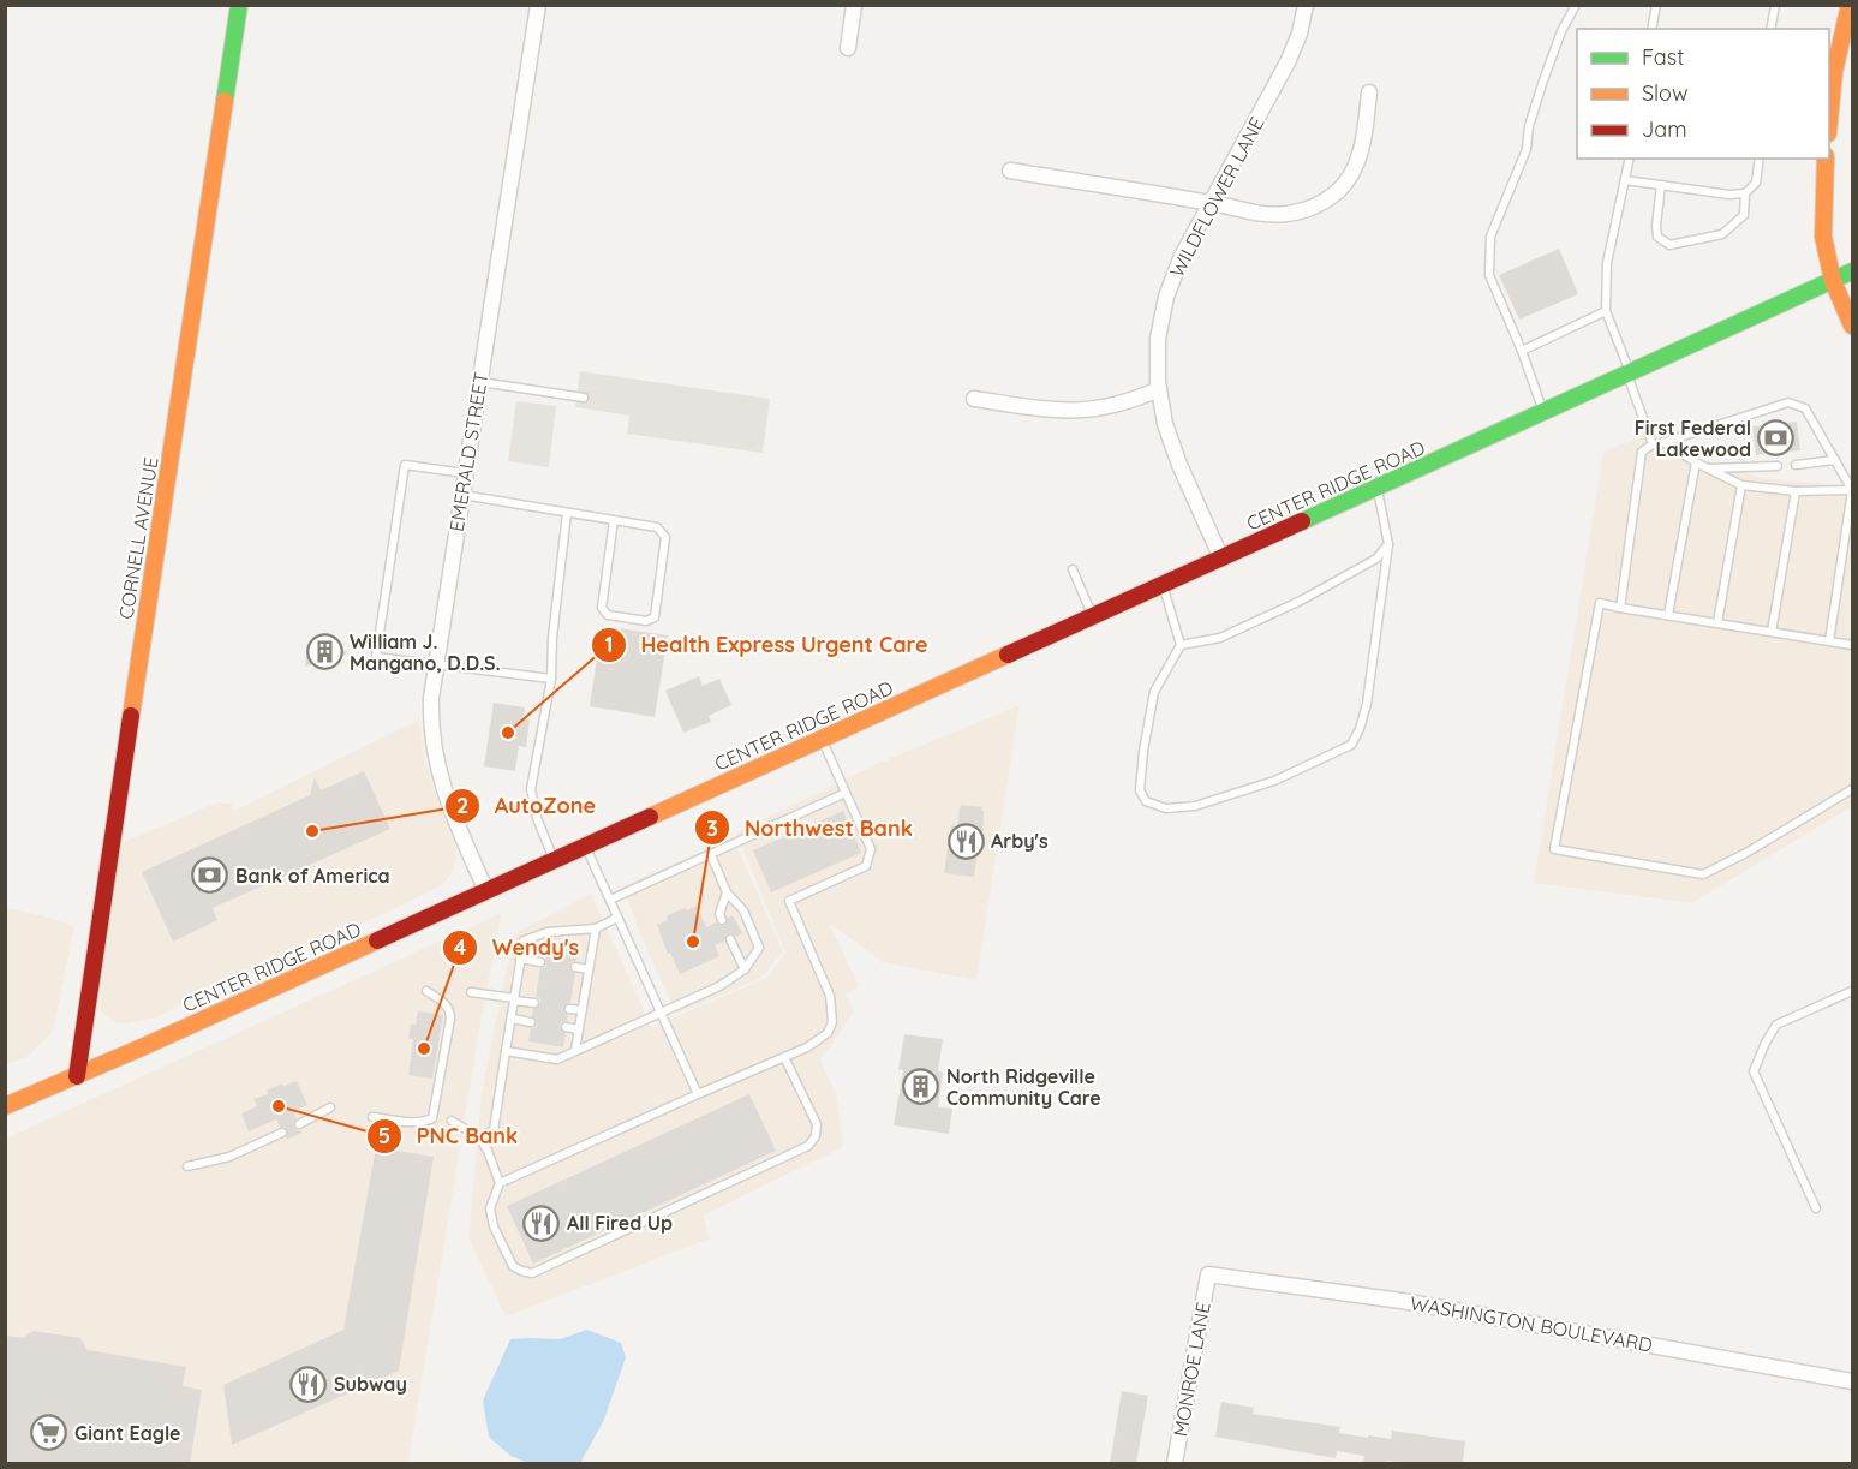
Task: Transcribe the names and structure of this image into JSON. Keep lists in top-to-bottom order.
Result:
{
  "streets": {
    "main road": ["CENTER RIDGE ROAD", "CORNELL AVENUE"],
    "street": [
      "WILDFLOWER LANE",
      "EMERALD STREET",
      "WASHINGTON BOULEVARD",
      "MONROE LANE"
    ]
  },
  "crossings": [
    ["WILDFLOWER LANE", "CENTER RIDGE ROAD"],
    ["EMERALD STREET", "CENTER RIDGE ROAD"],
    ["CENTER RIDGE ROAD", "CORNELL AVENUE"],
    ["WASHINGTON BOULEVARD", "MONROE LANE"]
  ],
  "places": {
    "bank": ["First Federal Lakewood", "Bank of America"],
    "building": ["William J. Mangano, D.D.S.", "North Ridgeville Community Care"],
    "other": [
      "Health Express Urgent Care",
      "AutoZone",
      "Northwest Bank",
      "Wendy's",
      "PNC Bank"
    ],
    "restaurant": ["Arby's", "All Fired Up", "Subway"],
    "supermarket": ["Giant Eagle"]
  },
  "legend": ["Fast", "Slow", "Jam"]
}
